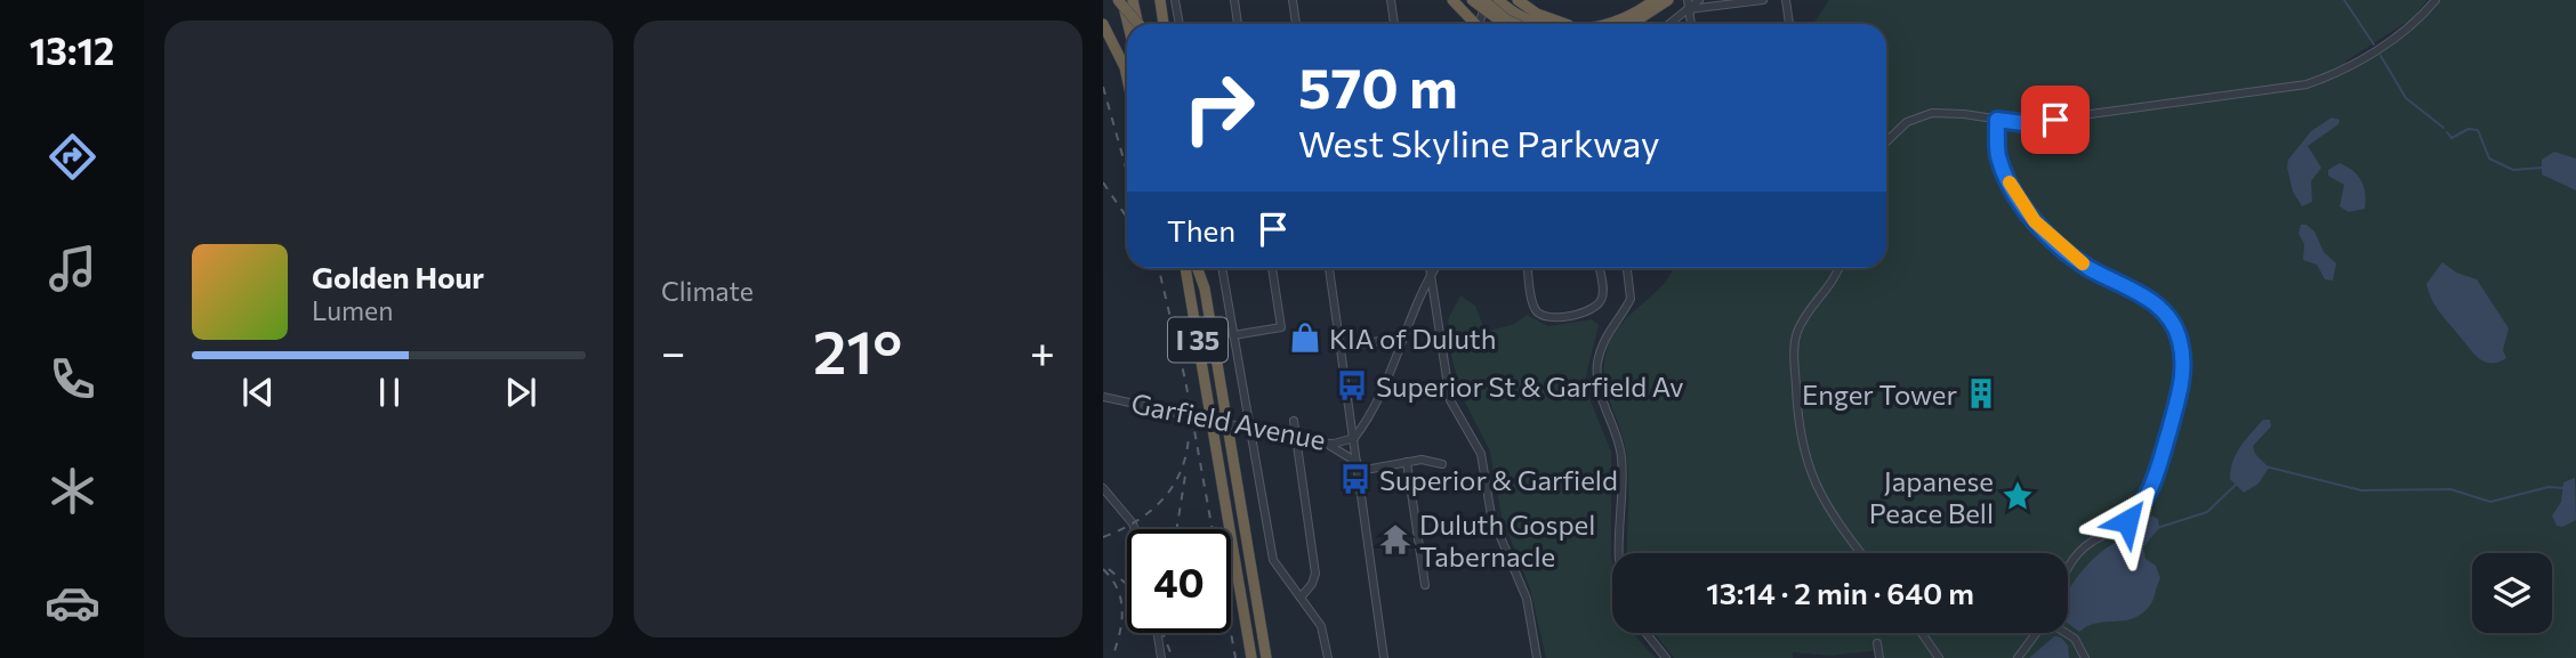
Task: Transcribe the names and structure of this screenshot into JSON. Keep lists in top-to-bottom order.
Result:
{
  "streets": {
    "highway": ["I 35"],
    "street": ["Garfield Avenue"]
  },
  "places": {
    "shop": ["KIA of Duluth"],
    "bus stop": ["Superior St & Garfield Av", "Superior & Garfield"],
    "building": ["Enger Tower"],
    "place": ["Japanese Peace Bell"],
    "temple": ["Duluth Gospel Tabernacle"]
  },
  "page": {
    "tabs": "13:12",
    "tile": "Climate",
    "turn": ["570 m", "West Skyline Parkway"],
    "then": "Then",
    "song": ["Golden Hour", "Lumen"],
    "heat": ["−", "21°", "+"],
    "limit": "40",
    "trip": "13:14 · 2 min · 640 m"
  }
}
